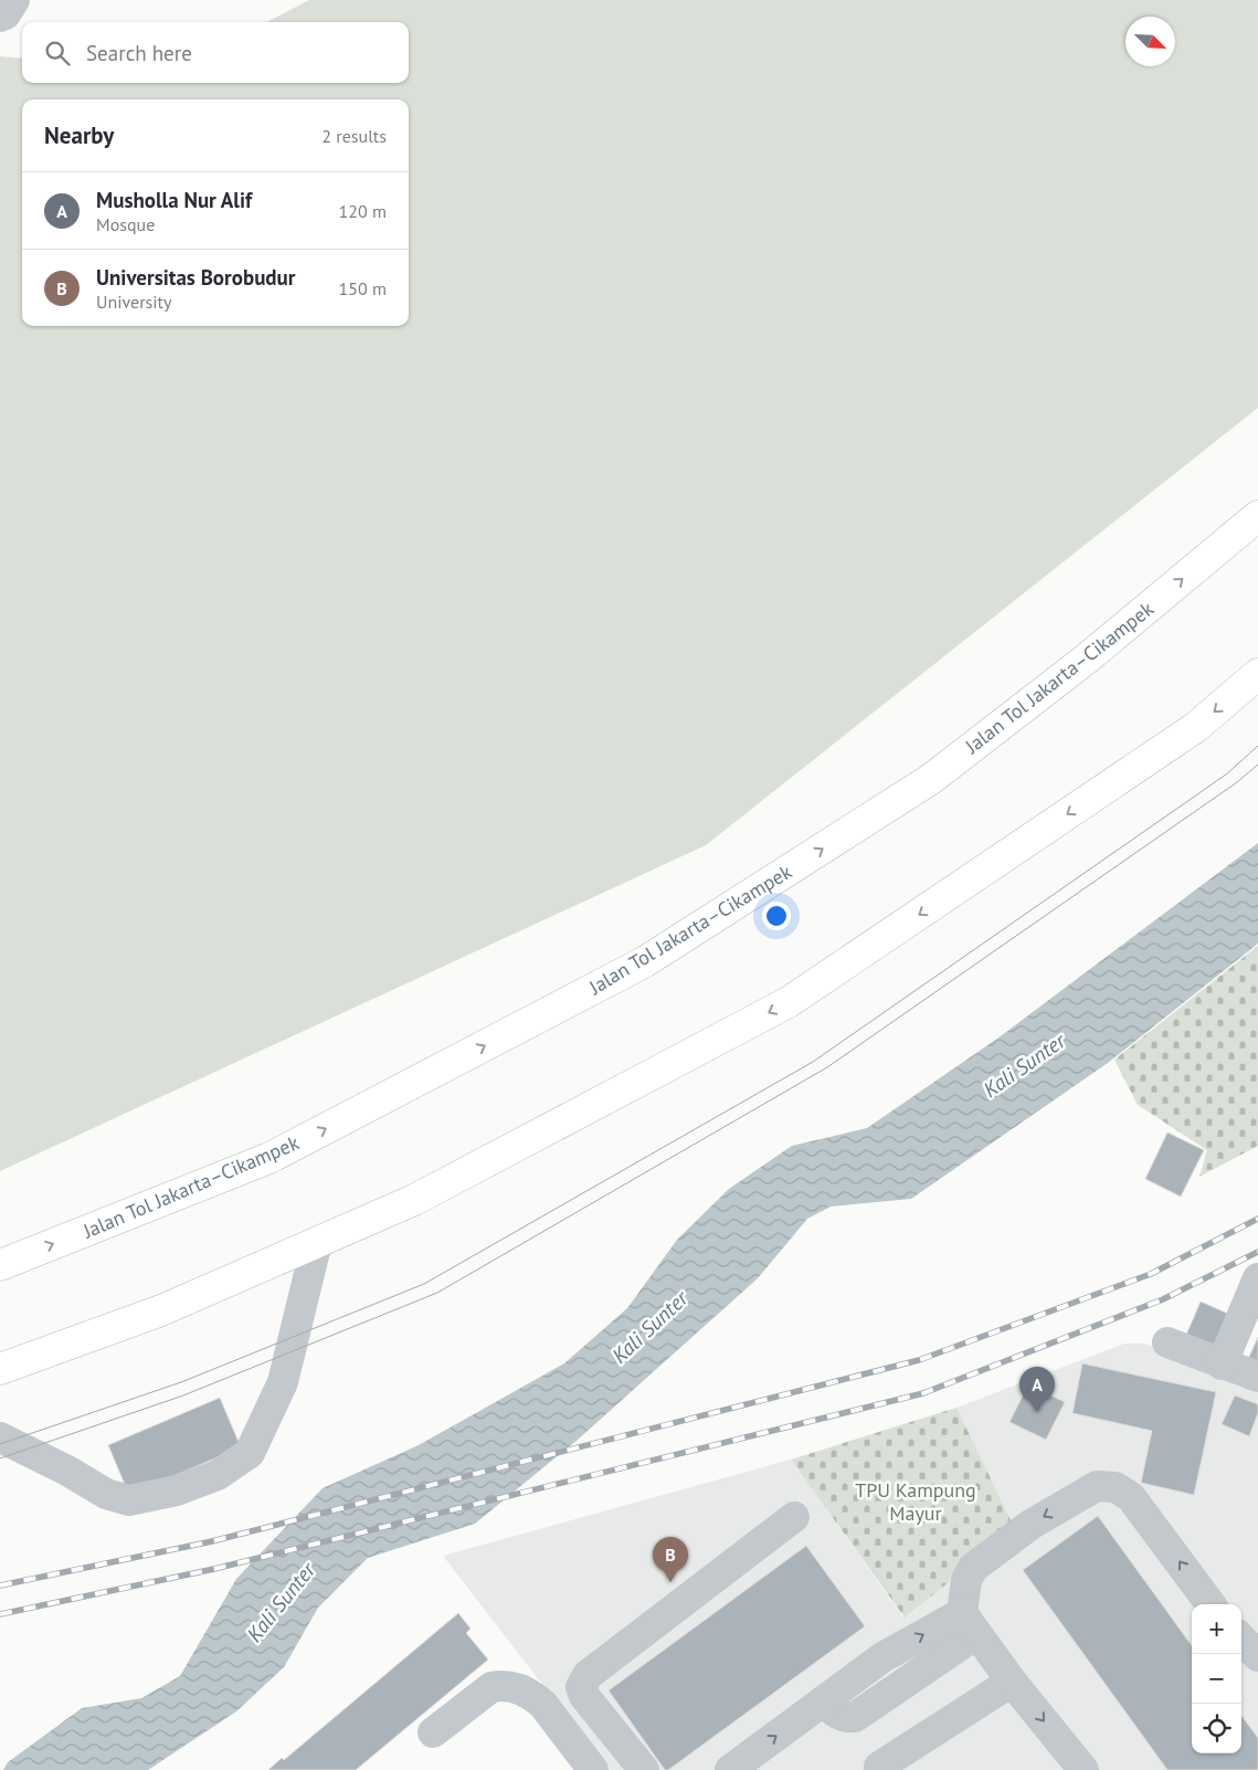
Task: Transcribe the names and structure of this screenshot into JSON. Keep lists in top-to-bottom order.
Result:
{
  "streets": {
    "highway": ["Jalan Tol Jakarta–Cikampek"]
  },
  "water": ["Kali Sunter"],
  "parks": ["TPU Kampung Mayur"],
  "north": "bottom right",
  "page": {
    "search": "Search here",
    "heading": ["Nearby", "2 results"],
    "list": [
      {
        "mark": "A",
        "name": "Musholla Nur Alif",
        "note": "Mosque",
        "value": "120 m"
      },
      {
        "mark": "B",
        "name": "Universitas Borobudur",
        "note": "University",
        "value": "150 m"
      }
    ],
    "pins": ["A", "B"],
    "map_buttons": ["+", "−"]
  }
}
